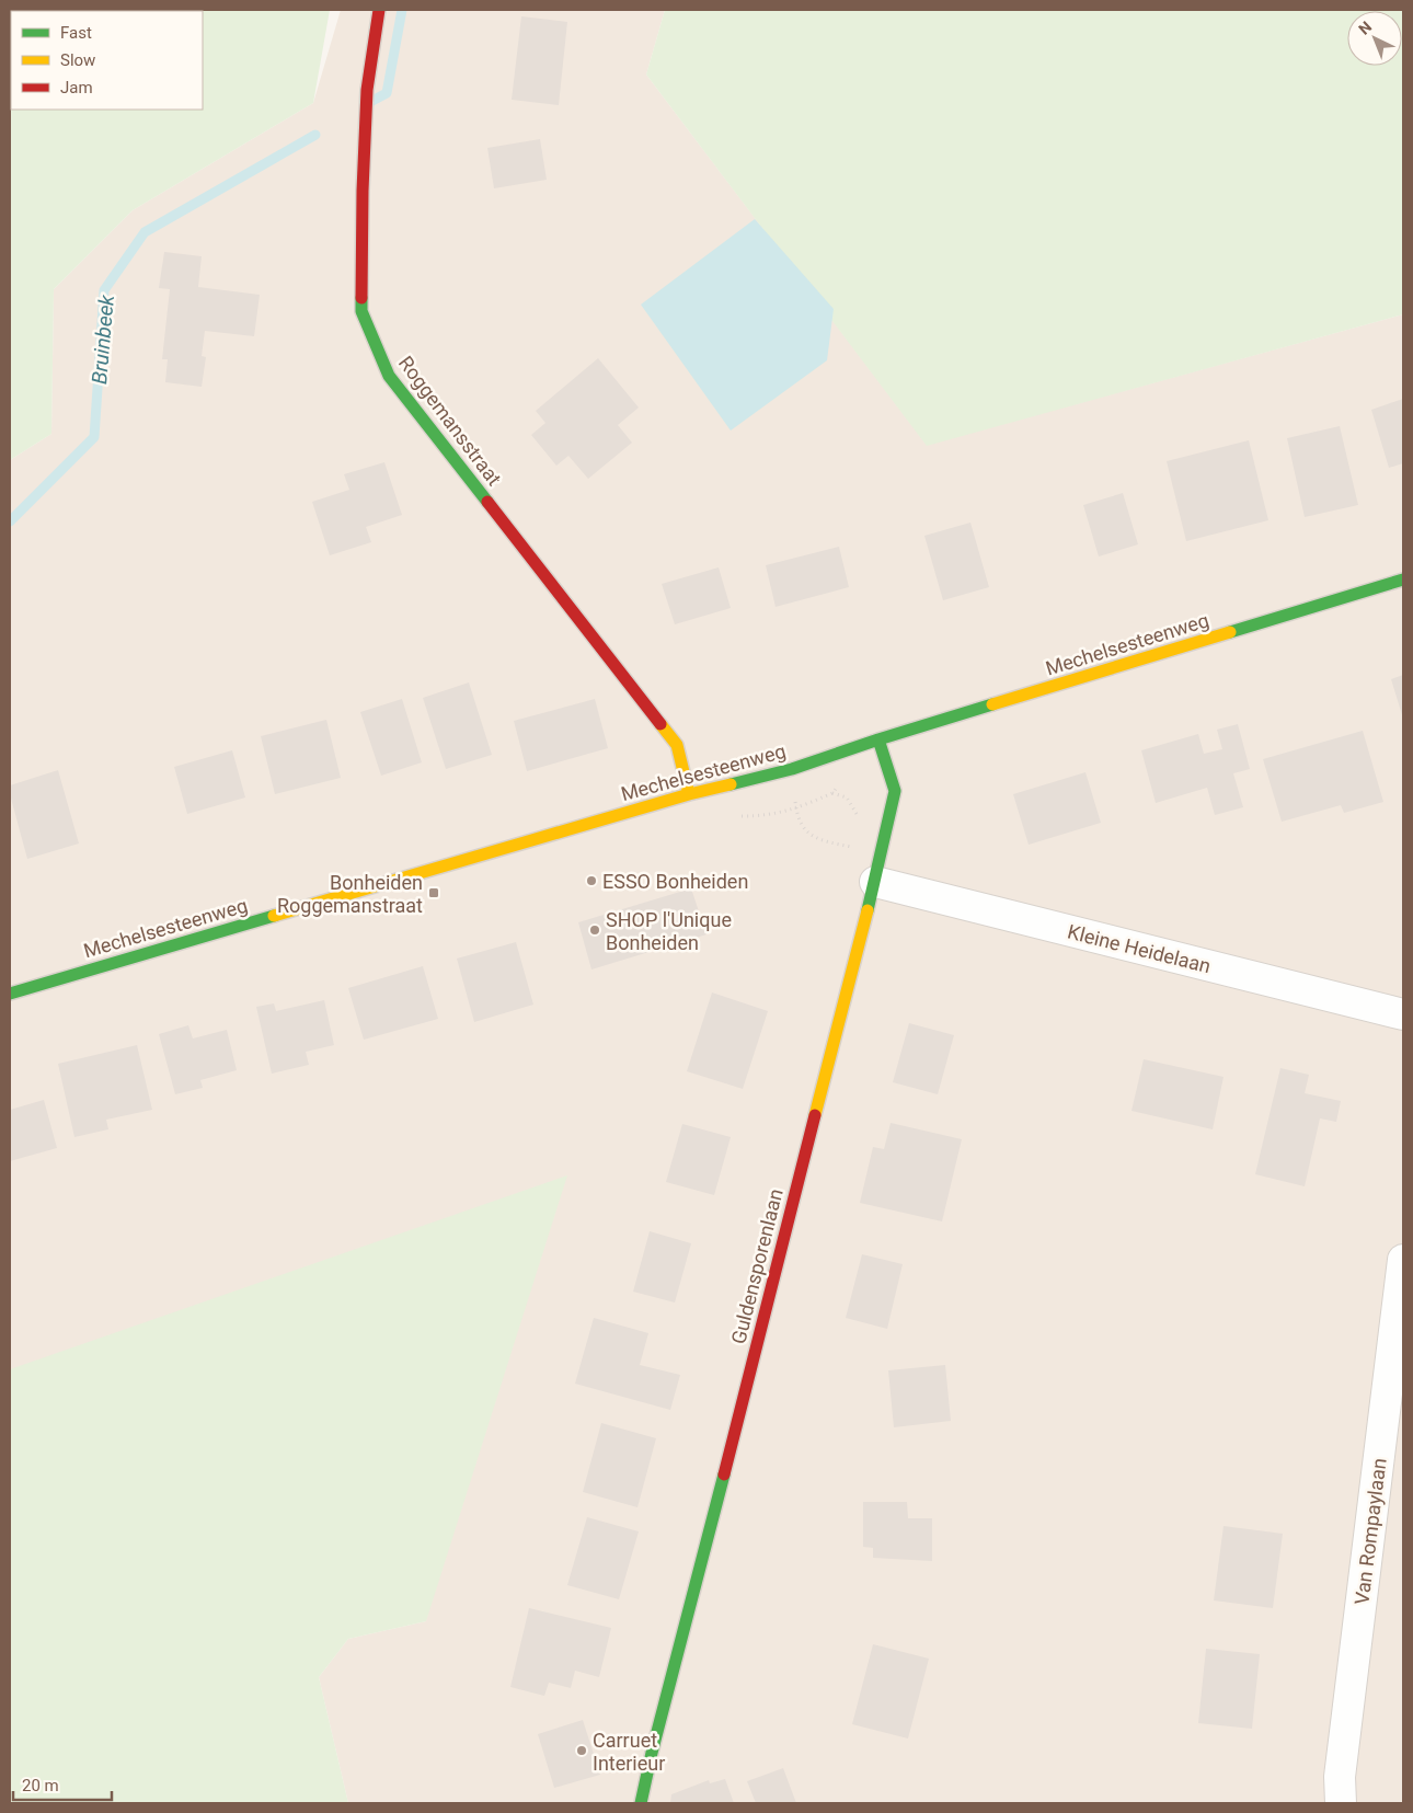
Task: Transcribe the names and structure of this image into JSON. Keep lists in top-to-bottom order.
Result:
{
  "streets": {
    "street": [
      "Roggemansstraat",
      "Mechelsesteenweg",
      "Kleine Heidelaan",
      "Guldensporenlaan",
      "Van Rompaylaan"
    ]
  },
  "crossings": [
    ["Roggemansstraat", "Mechelsesteenweg"],
    ["Mechelsesteenweg", "Guldensporenlaan"],
    ["Kleine Heidelaan", "Guldensporenlaan"]
  ],
  "water": ["Bruinbeek"],
  "places": {
    "other": ["ESSO Bonheiden", "SHOP l'Unique Bonheiden", "Carruet Interieur"],
    "transit": ["Bonheiden Roggemanstraat"]
  },
  "legend": ["Fast", "Slow", "Jam"],
  "scale_bar": "20 m",
  "north": "top left"
}
